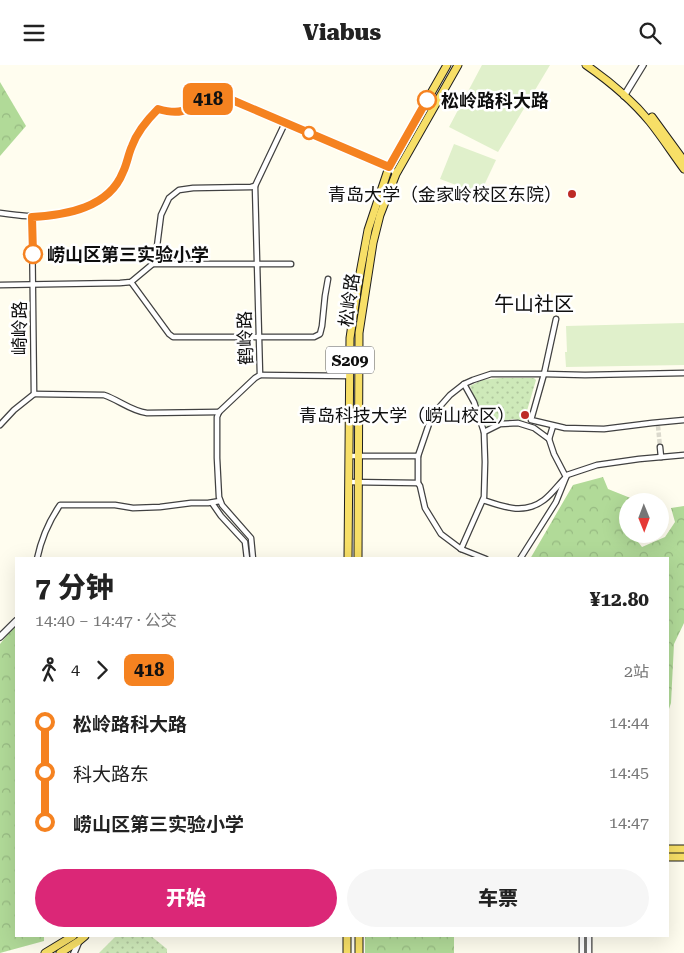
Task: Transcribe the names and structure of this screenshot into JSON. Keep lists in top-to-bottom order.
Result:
{
  "streets": {
    "main road": ["松岭路", "S209"],
    "street": ["崎岭路", "鹤岭路"]
  },
  "districts": ["午山社区"],
  "places": [
    "松岭路科大路",
    "青岛大学（金家岭校区东院）",
    "崂山区第三实验小学",
    "青岛科技大学（崂山校区）"
  ],
  "lines": ["bus line 418"],
  "north": "bottom",
  "page": {
    "header": "Viabus",
    "on_map": "418",
    "heading": ["7 分钟", "14:40 – 14:47 · 公交", "¥12.80"],
    "legs": ["4", "418", "2站"],
    "list": [
      {
        "name": "松岭路科大路",
        "value": "14:44"
      },
      {
        "name": "科大路东",
        "value": "14:45"
      },
      {
        "name": "崂山区第三实验小学",
        "value": "14:47"
      }
    ],
    "buttons": ["开始", "车票"]
  }
}
